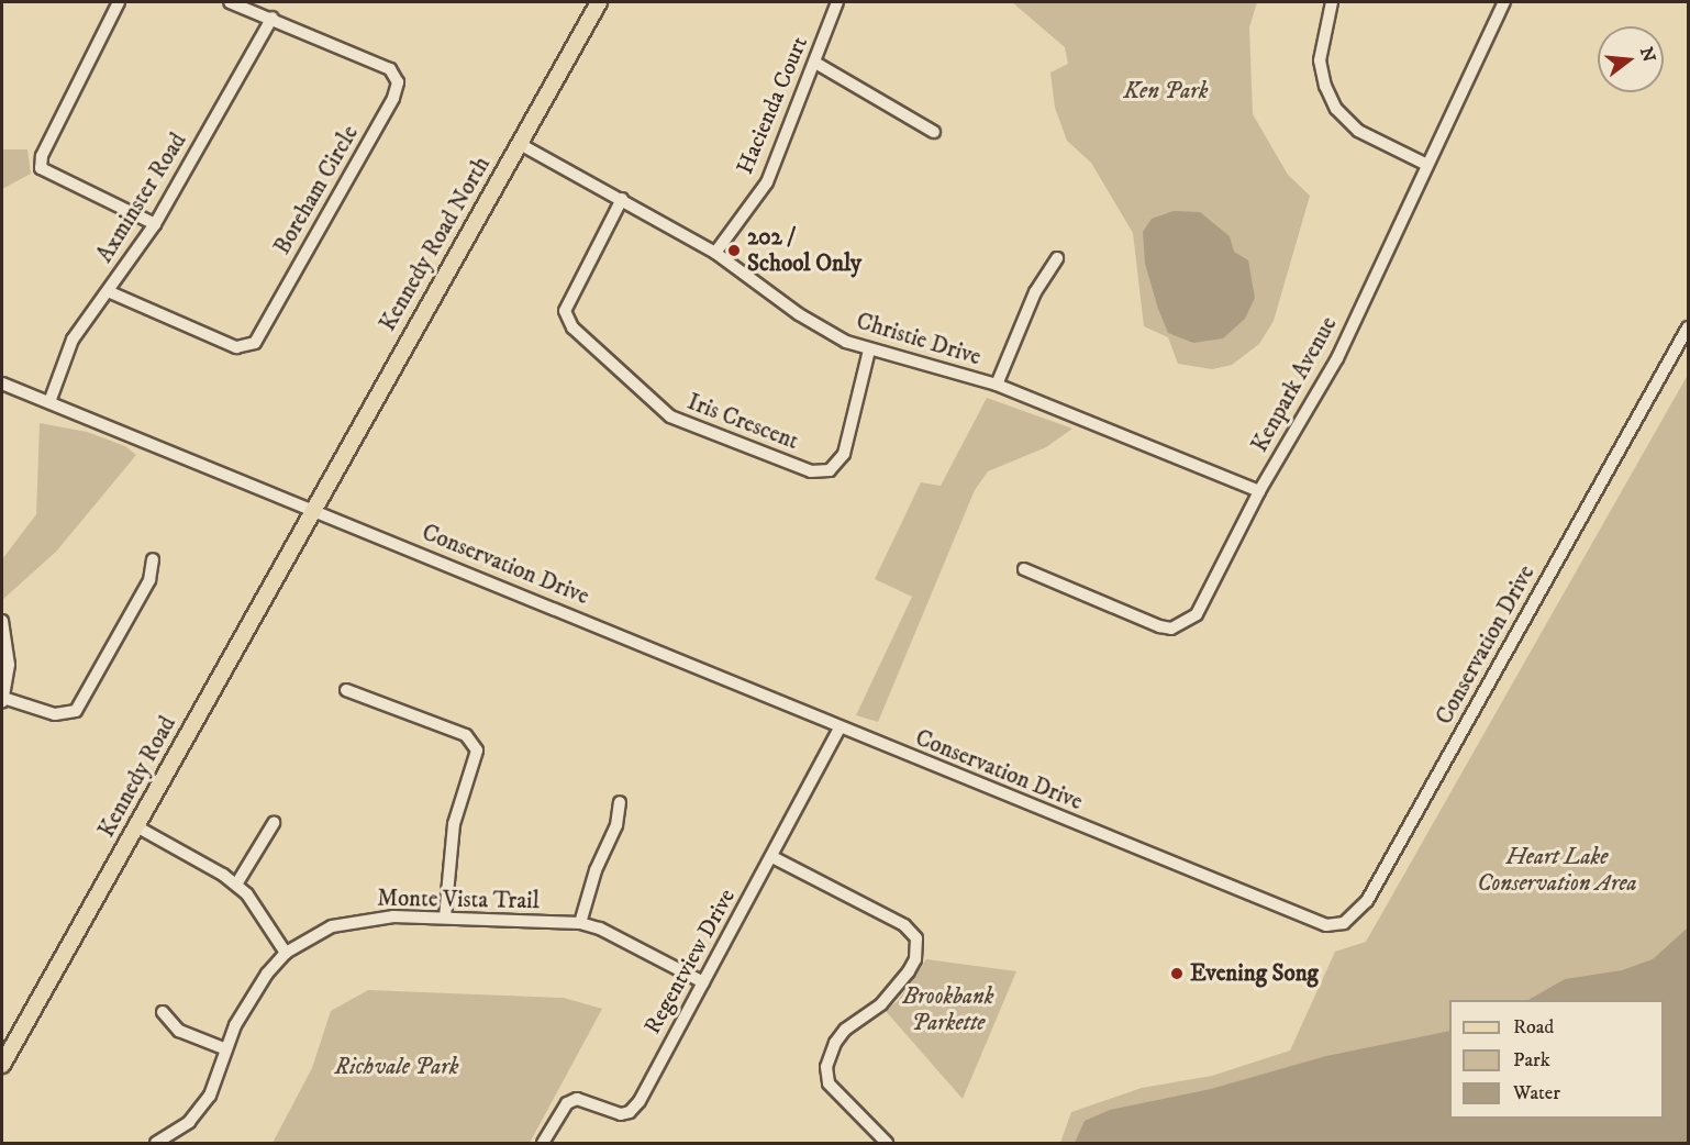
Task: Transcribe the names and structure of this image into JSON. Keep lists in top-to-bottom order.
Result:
{
  "streets": {
    "main road": ["Kennedy Road North", "Kennedy Road"],
    "street": [
      "Hacienda Court",
      "Boreham Circle",
      "Axminster Road",
      "Christie Drive",
      "Kenpark Avenue",
      "Iris Crescent",
      "Conservation Drive",
      "Monte Vista Trail",
      "Regentview Drive"
    ]
  },
  "crossings": [
    ["Hacienda Court", "Christie Drive"],
    ["Boreham Circle", "Axminster Road"],
    ["Axminster Road", "Conservation Drive"],
    ["Kennedy Road North", "Christie Drive"],
    ["Kennedy Road North", "Conservation Drive"],
    ["Kennedy Road North", "Kennedy Road"],
    ["Christie Drive", "Kenpark Avenue"],
    ["Christie Drive", "Iris Crescent"],
    ["Conservation Drive", "Kennedy Road"],
    ["Conservation Drive", "Regentview Drive"],
    ["Monte Vista Trail", "Regentview Drive"]
  ],
  "parks": [
    "Ken Park",
    "Heart Lake Conservation Area",
    "Brookbank Parkette",
    "Richvale Park"
  ],
  "places": ["202 / School Only", "Evening Song"],
  "legend": ["Road", "Park", "Water"],
  "north": "right"
}
